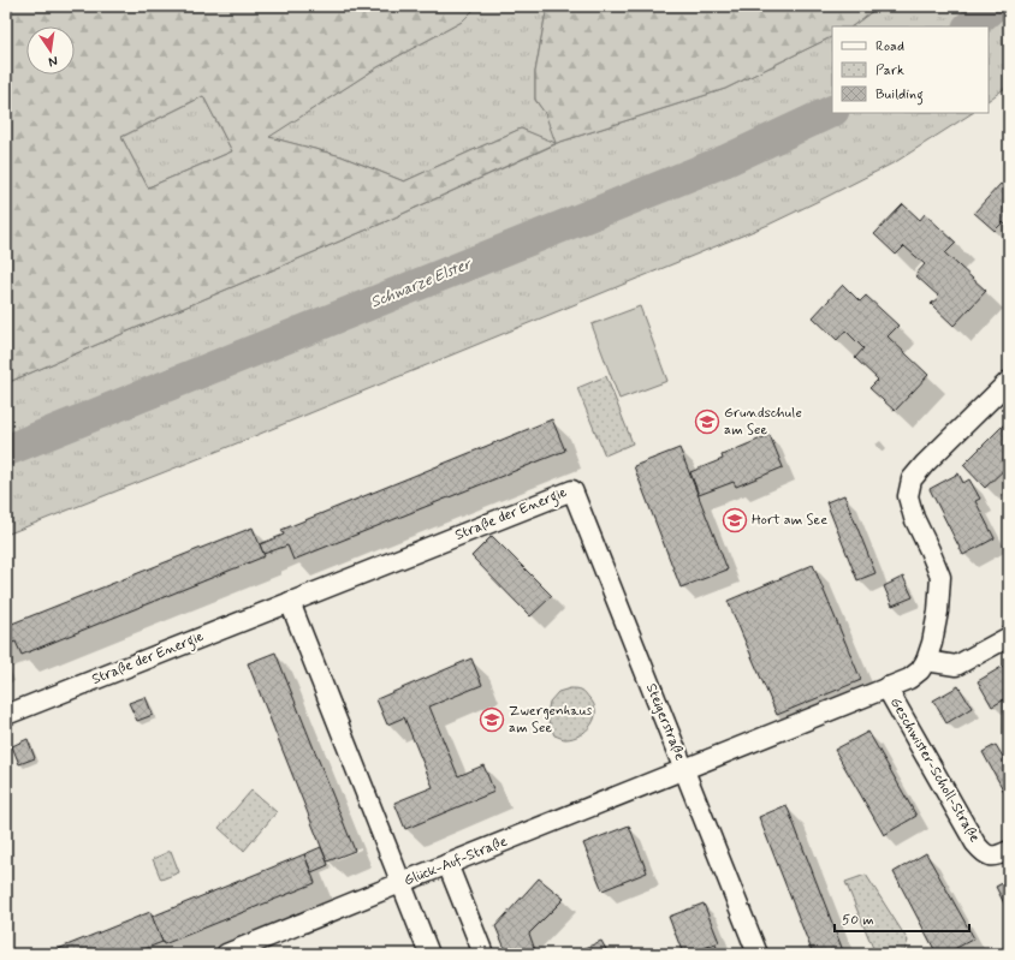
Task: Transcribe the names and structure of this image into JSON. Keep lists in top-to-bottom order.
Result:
{
  "streets": {
    "street": [
      "Straße der Energie",
      "Steigerstraße",
      "Geschwister-Scholl-Straße",
      "Glück-Auf-Straße"
    ]
  },
  "crossings": [
    ["Straße der Energie", "Steigerstraße"],
    ["Steigerstraße", "Geschwister-Scholl-Straße"],
    ["Steigerstraße", "Glück-Auf-Straße"],
    ["Geschwister-Scholl-Straße", "Glück-Auf-Straße"]
  ],
  "water": ["Schwarze Elster"],
  "places": {
    "school or university": ["Grundschule am See", "Hort am See", "Zwergenhaus am See"]
  },
  "legend": ["Road", "Park", "Building"],
  "scale_bar": "50 m",
  "north": "bottom"
}
